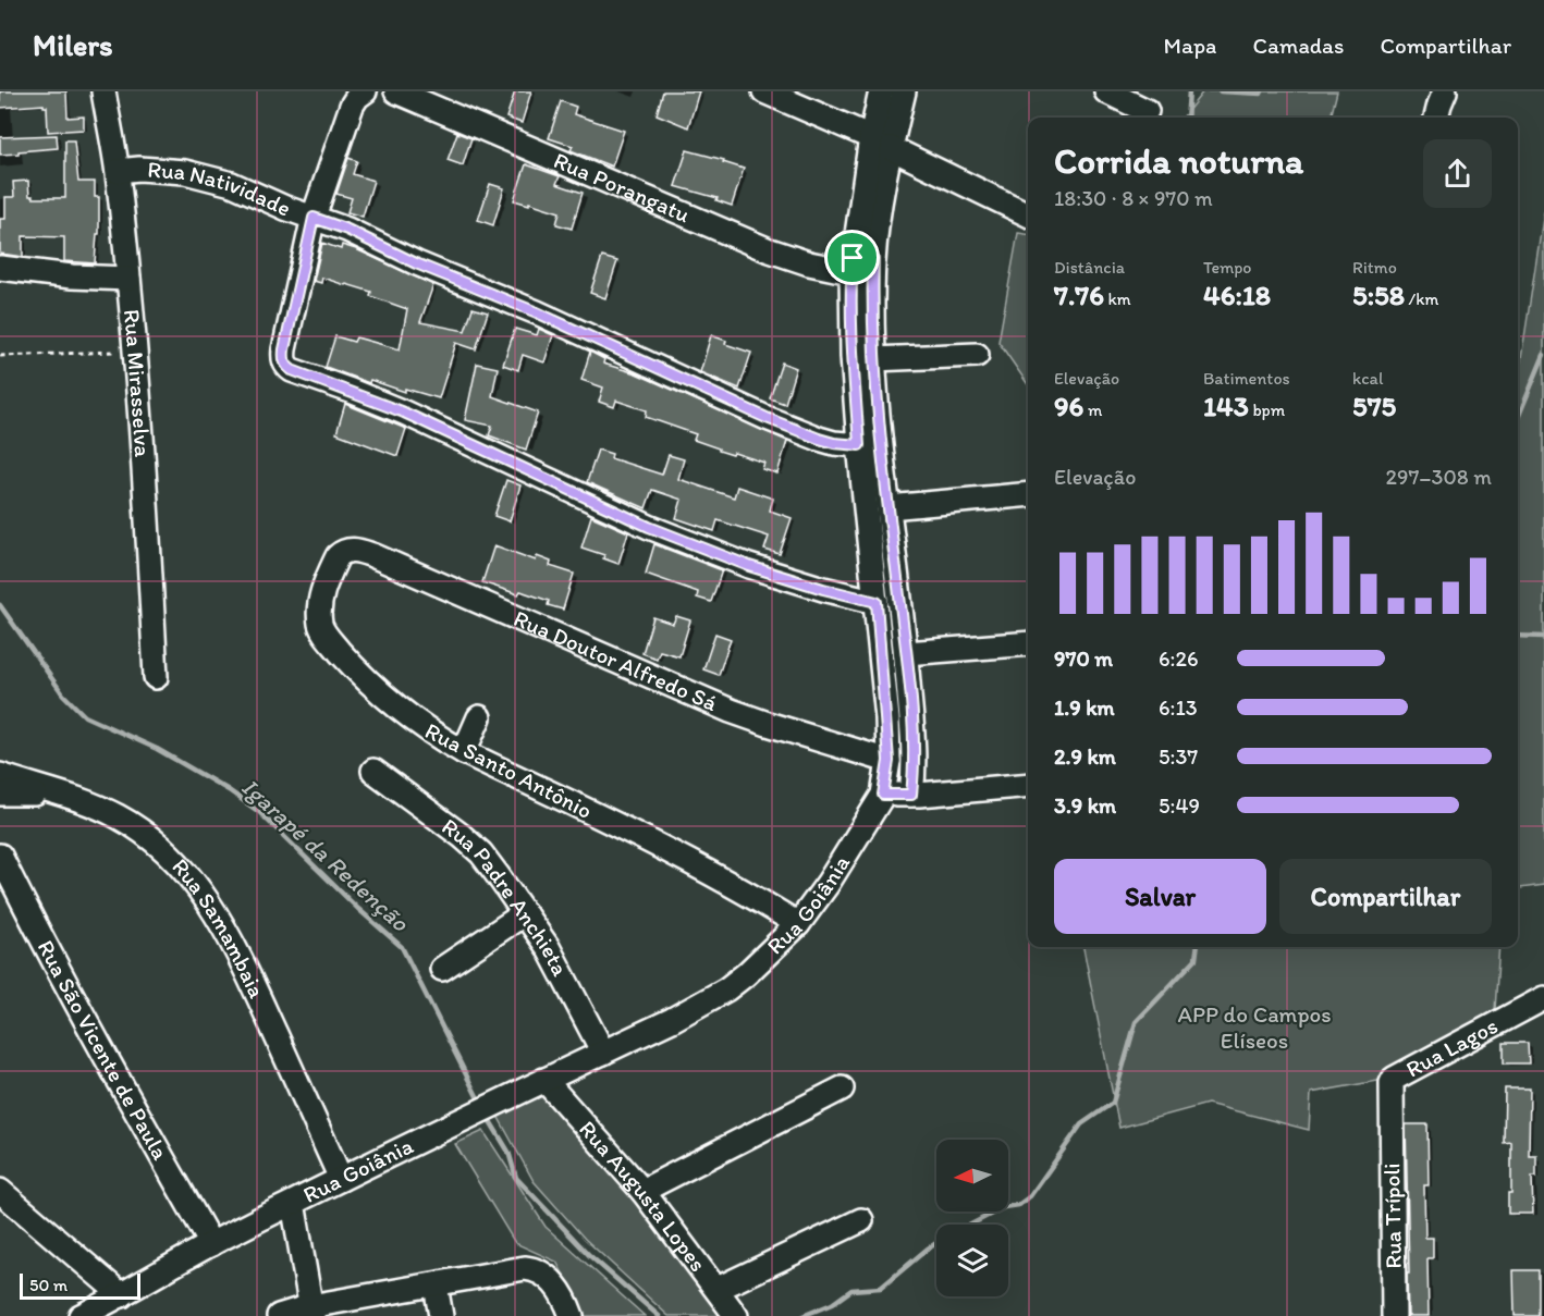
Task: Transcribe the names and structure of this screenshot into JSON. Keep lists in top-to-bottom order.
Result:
{
  "streets": {
    "street": [
      "Rua Porangatu",
      "Rua Natividade",
      "Rua Mirasselva",
      "Rua Doutor Alfredo Sá",
      "Rua Santo Antônio",
      "Rua Padre Anchieta",
      "Rua Goiânia",
      "Rua Samambaia",
      "Rua Lagos",
      "Rua São Vicente de Paula",
      "Rua Augusta Lopes",
      "Rua Trípoli"
    ]
  },
  "crossings": [
    ["Rua Porangatu", "Rua Goiânia"],
    ["Rua Natividade", "Rua Mirasselva"],
    ["Rua Natividade", "Rua Goiânia"],
    ["Rua Doutor Alfredo Sá", "Rua Santo Antônio"],
    ["Rua Doutor Alfredo Sá", "Rua Goiânia"],
    ["Rua Santo Antônio", "Rua Goiânia"],
    ["Rua Padre Anchieta", "Rua Goiânia"],
    ["Rua Goiânia", "Rua Samambaia"],
    ["Rua Goiânia", "Rua São Vicente de Paula"],
    ["Rua Goiânia", "Rua Augusta Lopes"],
    ["Rua Lagos", "Rua Trípoli"]
  ],
  "water": ["Igarapé da Redenção"],
  "parks": ["APP do Campos Elíseos"],
  "scale_bar": "50 m",
  "north": "left",
  "page": {
    "header": "Milers",
    "nav": ["Mapa", "Camadas", "Compartilhar"],
    "heading": ["Corrida noturna", "18:30 · 8 × 970 m"],
    "stats": [
      ["Distância", "7.76 km"],
      ["Tempo", "46:18"],
      ["Ritmo", "5:58 /km"],
      ["Elevação", "96 m"],
      ["Batimentos", "143 bpm"],
      ["kcal", "575"]
    ],
    "chart": ["Elevação", "297–308 m"],
    "list": [
      {
        "name": "970 m",
        "note": "6:26"
      },
      {
        "name": "1.9 km",
        "note": "6:13"
      },
      {
        "name": "2.9 km",
        "note": "5:37"
      },
      {
        "name": "3.9 km",
        "note": "5:49"
      }
    ],
    "buttons": ["Salvar", "Compartilhar"],
    "scale": "50 m"
  }
}
